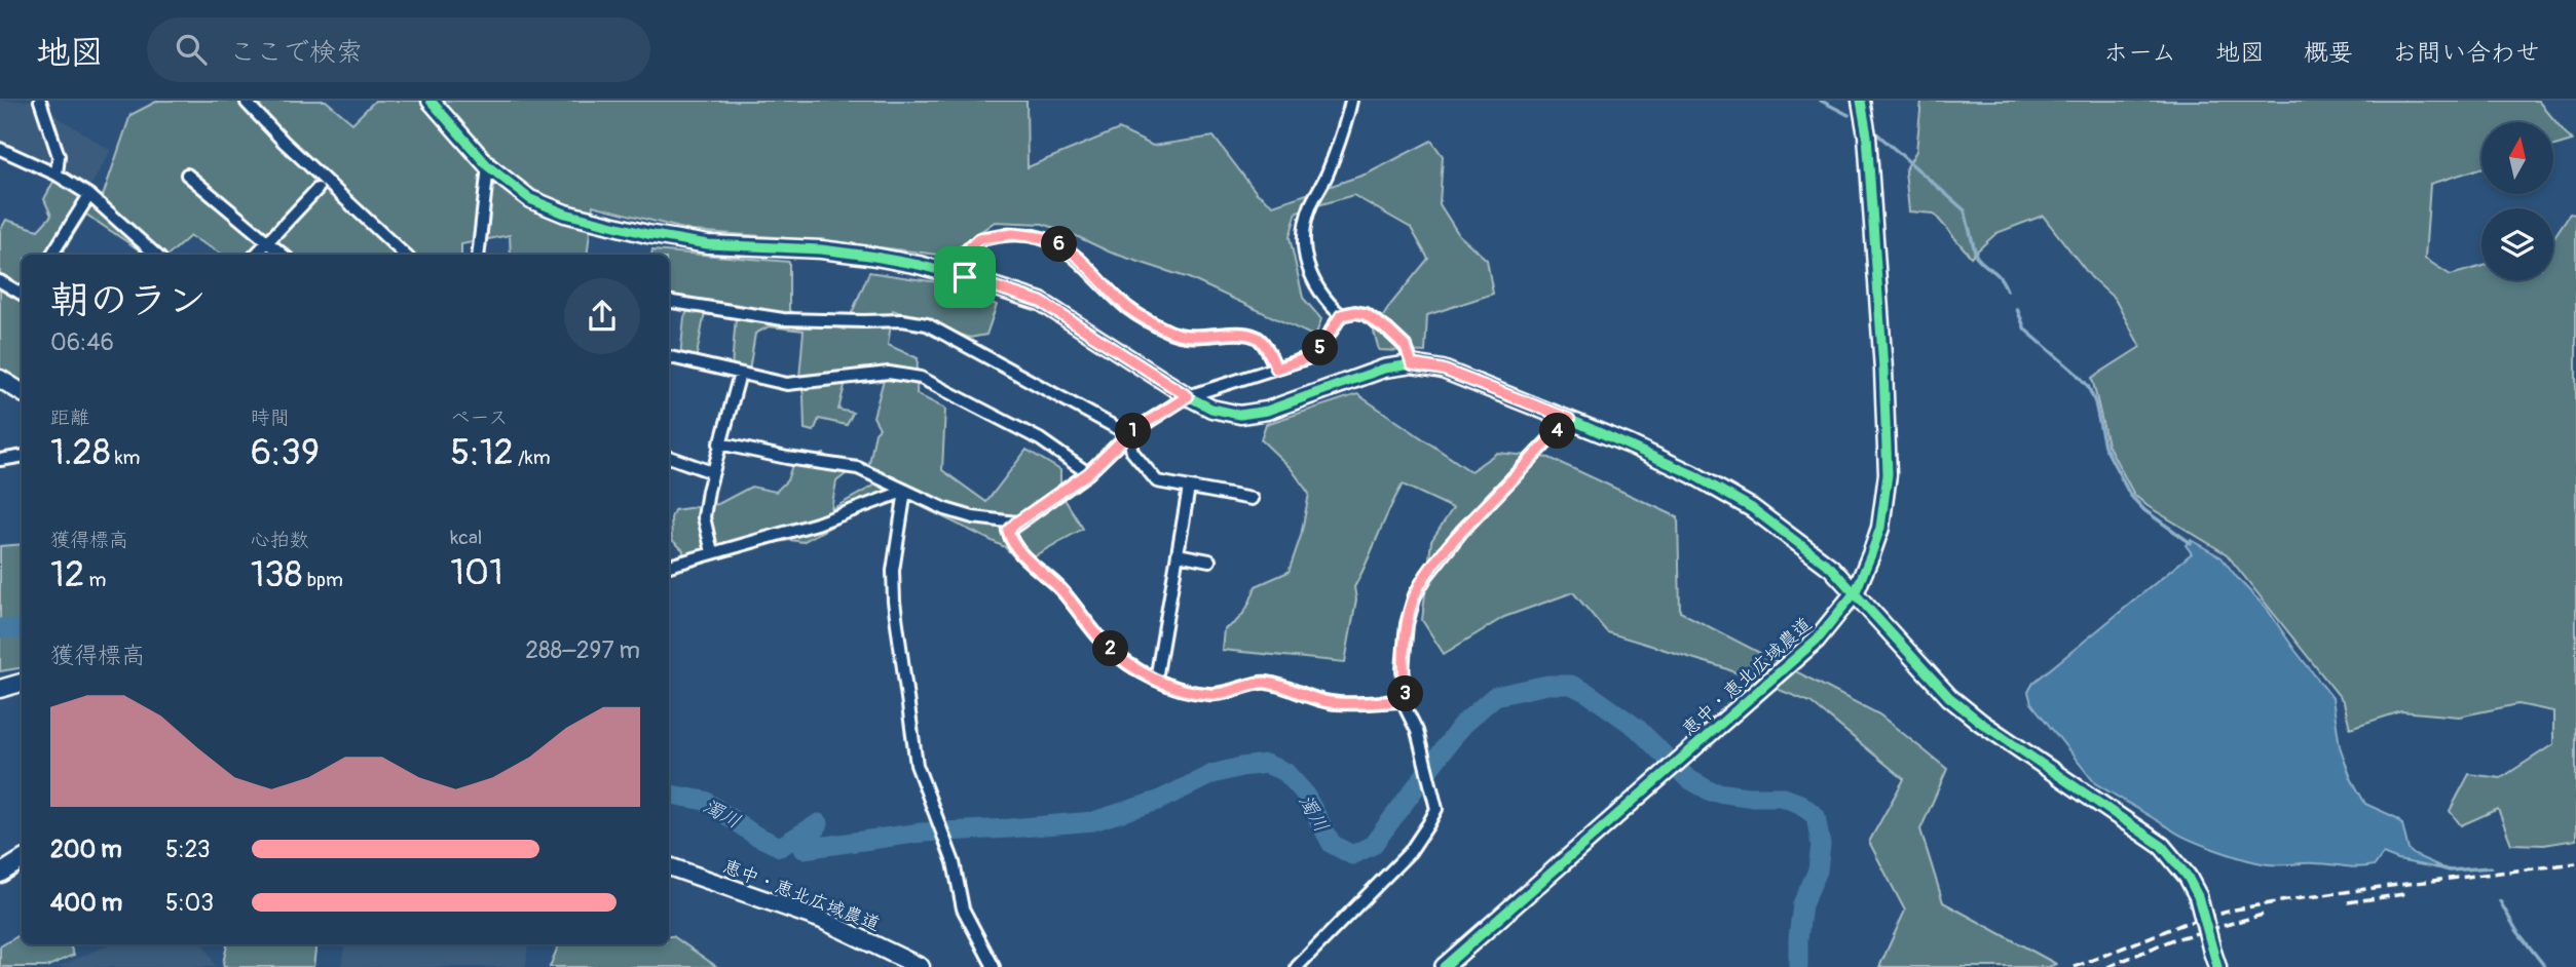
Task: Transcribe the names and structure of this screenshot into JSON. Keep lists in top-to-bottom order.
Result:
{
  "streets": {
    "street": ["恵中・恵北広域農道"]
  },
  "water": ["濁川"],
  "north": "top",
  "page": {
    "header": "地図",
    "search": "ここで検索",
    "nav": [
      "ホーム",
      "地図",
      "概要",
      "お問い合わせ"
    ],
    "pins": [
      "6",
      "5",
      "1",
      "4",
      "2",
      "3"
    ],
    "heading": ["朝のラン", "06:46"],
    "stats": [
      ["距離", "1.28 km"],
      ["時間", "6:39"],
      ["ペース", "5:12 /km"],
      ["獲得標高", "12 m"],
      ["心拍数", "138 bpm"],
      ["kcal", "101"]
    ],
    "chart": ["獲得標高", "288–297 m"],
    "list": [
      {
        "name": "200 m",
        "note": "5:23"
      },
      {
        "name": "400 m",
        "note": "5:03"
      }
    ]
  }
}
